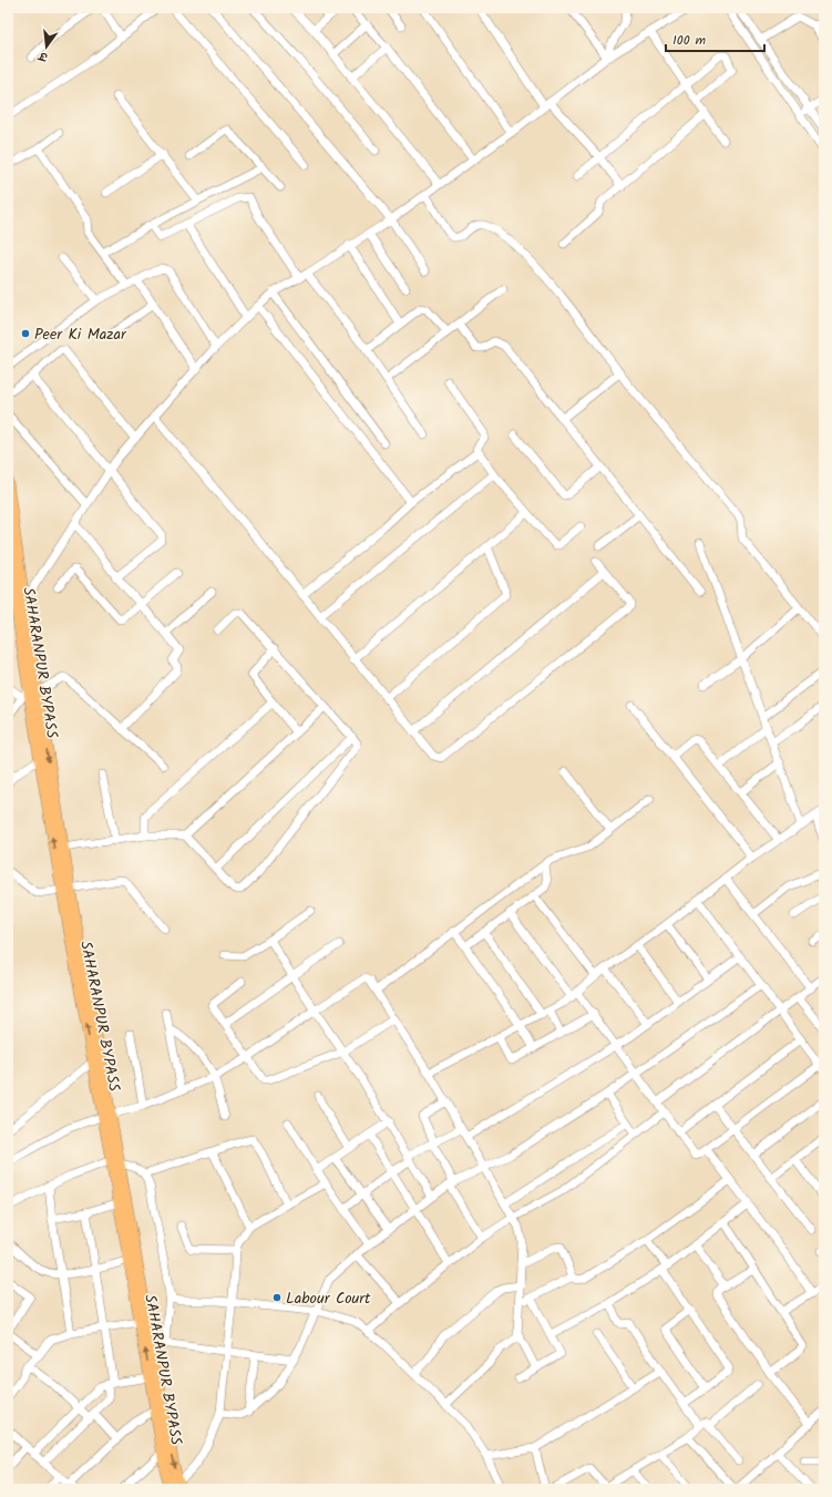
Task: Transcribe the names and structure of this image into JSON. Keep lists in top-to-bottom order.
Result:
{
  "streets": {
    "main road": ["SAHARANPUR BYPASS"]
  },
  "places": ["Peer Ki Mazar", "Labour Court"],
  "scale_bar": "100 m",
  "north": "bottom"
}
